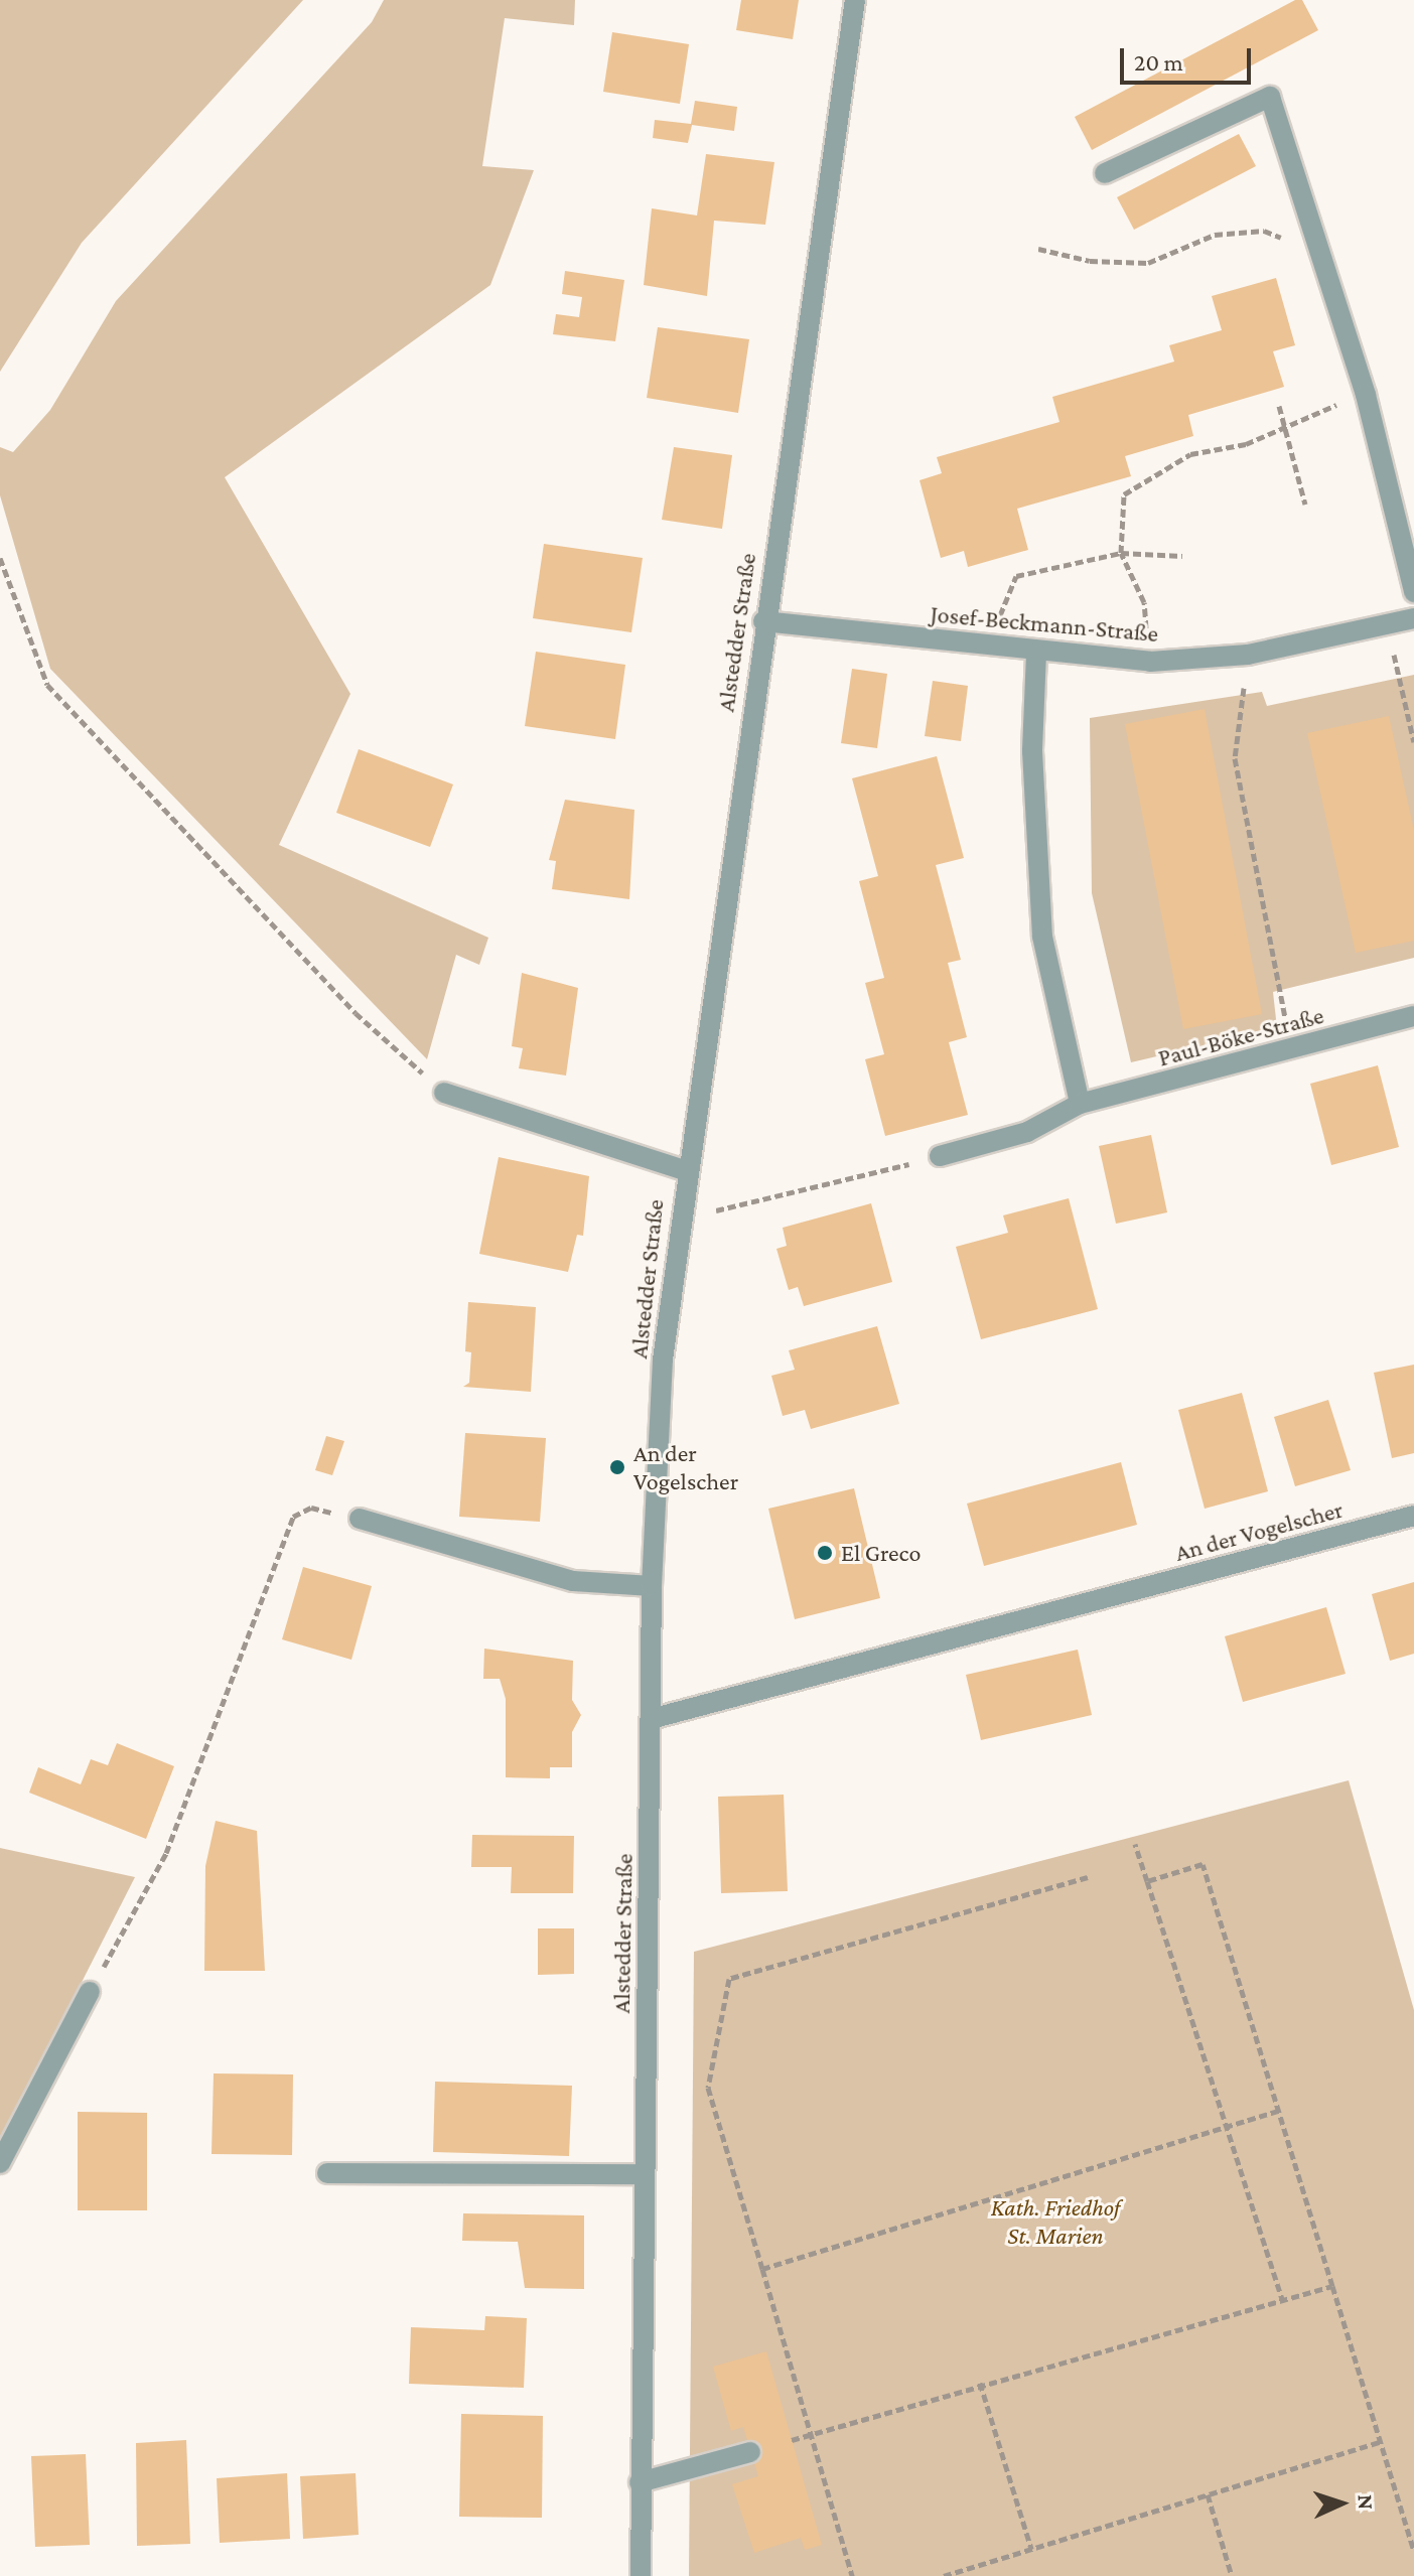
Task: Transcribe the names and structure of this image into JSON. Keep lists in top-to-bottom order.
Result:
{
  "streets": {
    "street": [
      "Josef-Beckmann-Straße",
      "Alstedder Straße",
      "Paul-Böke-Straße",
      "An der Vogelscher"
    ]
  },
  "crossings": [
    ["Josef-Beckmann-Straße", "Alstedder Straße"],
    ["Alstedder Straße", "An der Vogelscher"]
  ],
  "parks": ["Kath. Friedhof St. Marien"],
  "places": ["An der Vogelscher", "El Greco"],
  "scale_bar": "20 m",
  "north": "right"
}
